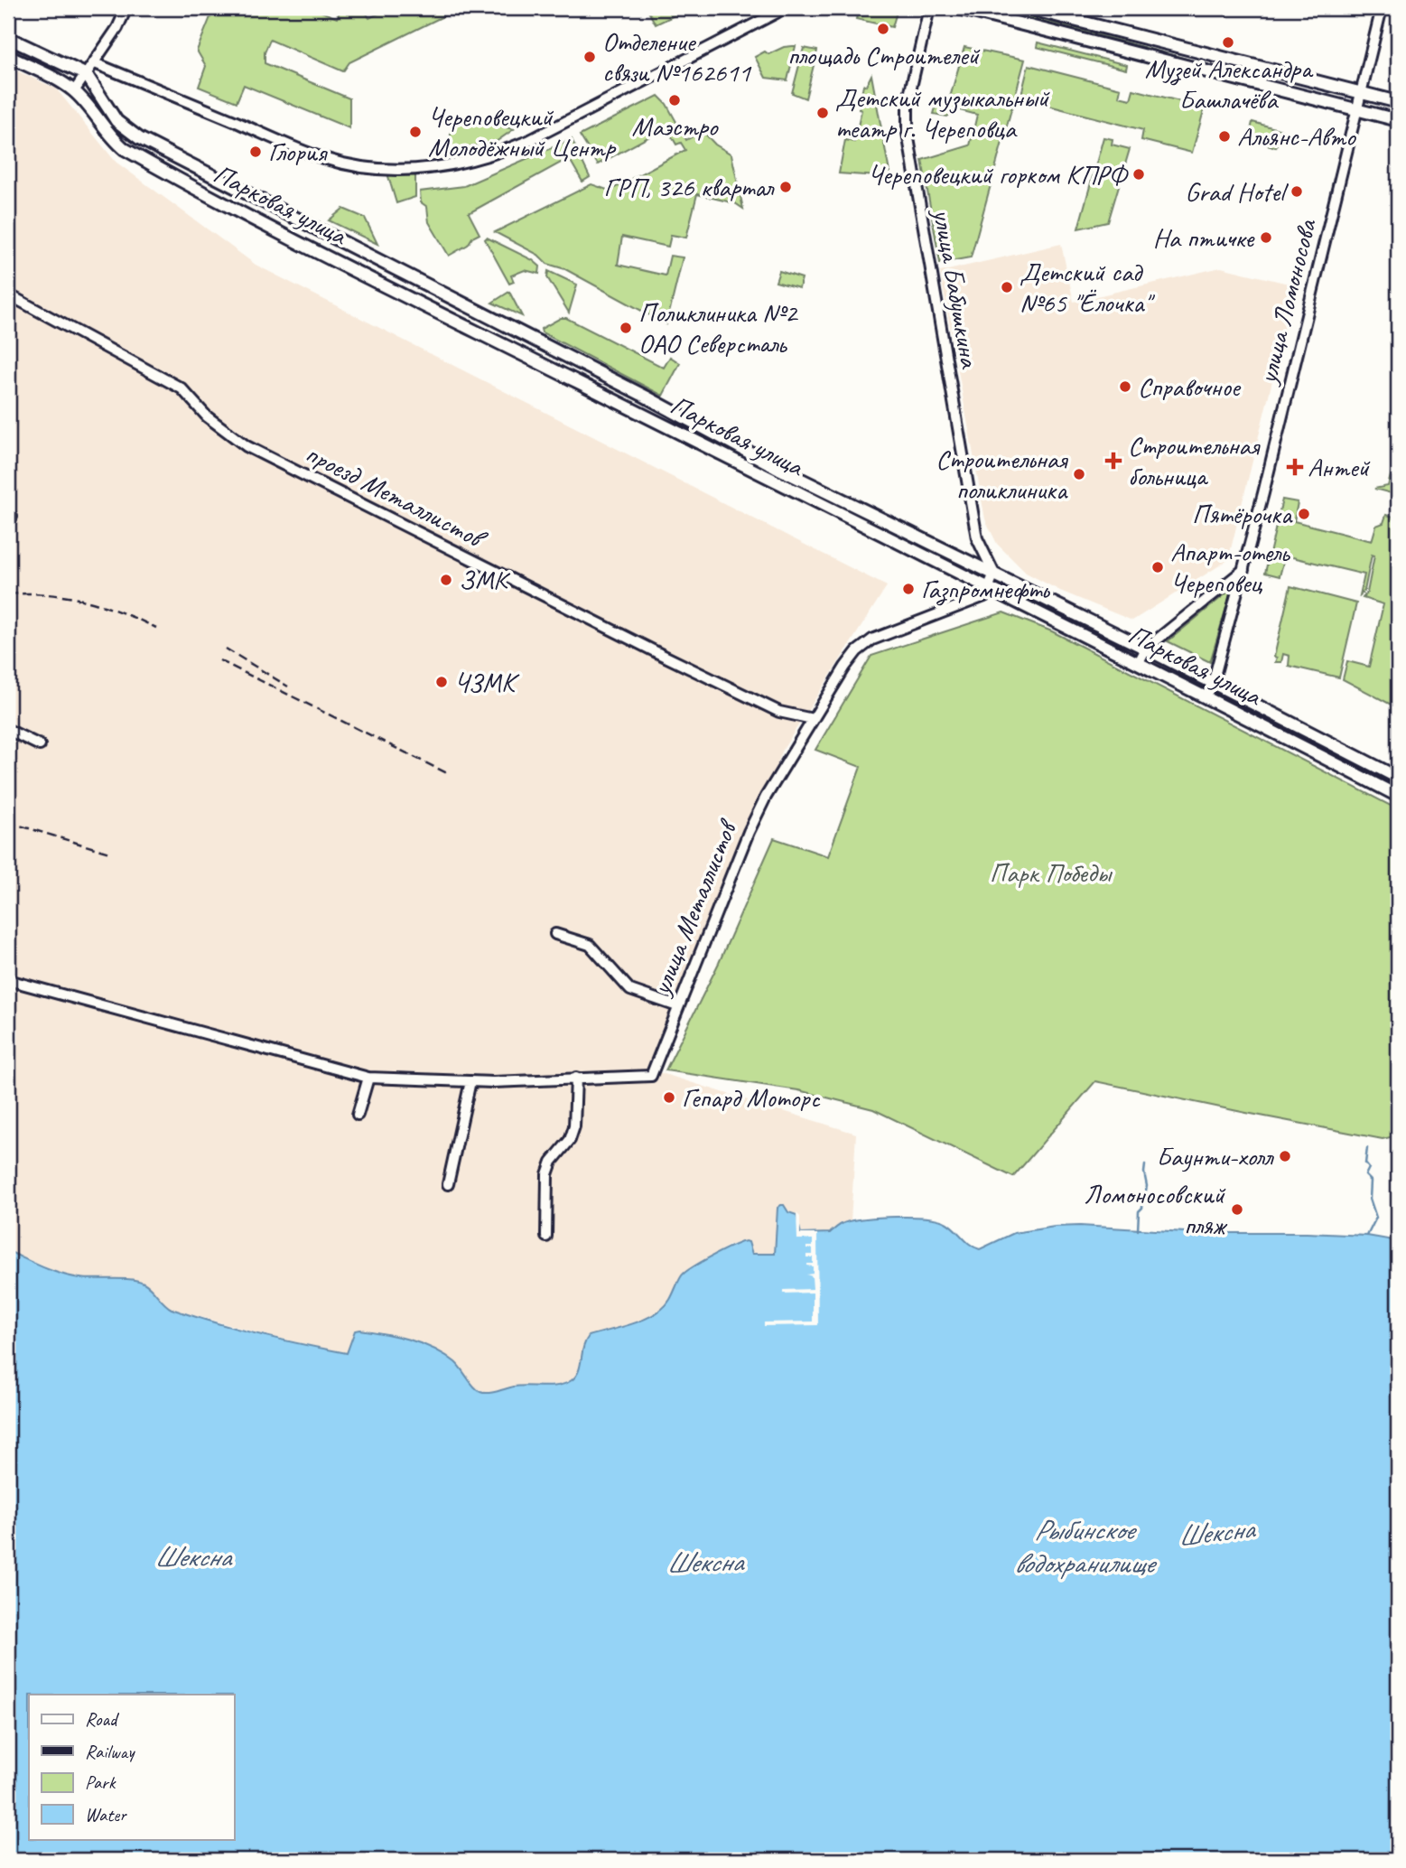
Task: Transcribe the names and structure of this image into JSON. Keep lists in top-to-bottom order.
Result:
{
  "streets": {
    "main road": ["Парковая улица"],
    "street": [
      "улица Бабушкина",
      "улица Ломоносова",
      "проезд Металлистов",
      "улица Металлистов"
    ]
  },
  "crossings": [
    ["Парковая улица", "улица Бабушкина"],
    ["Парковая улица", "улица Ломоносова"],
    ["Парковая улица", "улица Металлистов"],
    ["проезд Металлистов", "улица Металлистов"]
  ],
  "water": ["Рыбинское водохранилище", "Шексна"],
  "parks": ["Парк Победы"],
  "places": {
    "other": [
      "площадь Строителей",
      "Музей Александра Башлачёва",
      "Отделение связи №162611",
      "Маэстро",
      "Детский музыкальный театр г. Череповца",
      "Череповецкий Молодёжный Центр",
      "Альянс-Авто",
      "Глория",
      "Череповецкий горком КПРФ",
      "ГРП, 326 квартал",
      "Grad Hotel",
      "На птичке",
      "Детский сад №65 \"Ёлочка\"",
      "Поликлиника №2 ОАО Северсталь",
      "Справочное",
      "Строительная поликлиника",
      "Пятёрочка",
      "Апарт-отель Череповец",
      "ЗМК",
      "Газпромнефть",
      "ЧЗМК",
      "Гепард Моторс",
      "Баунти-холл",
      "Ломоносовский пляж"
    ],
    "health": ["Строительная больница", "Антей"]
  },
  "legend": [
    "Road",
    "Railway",
    "Park",
    "Water"
  ]
}
